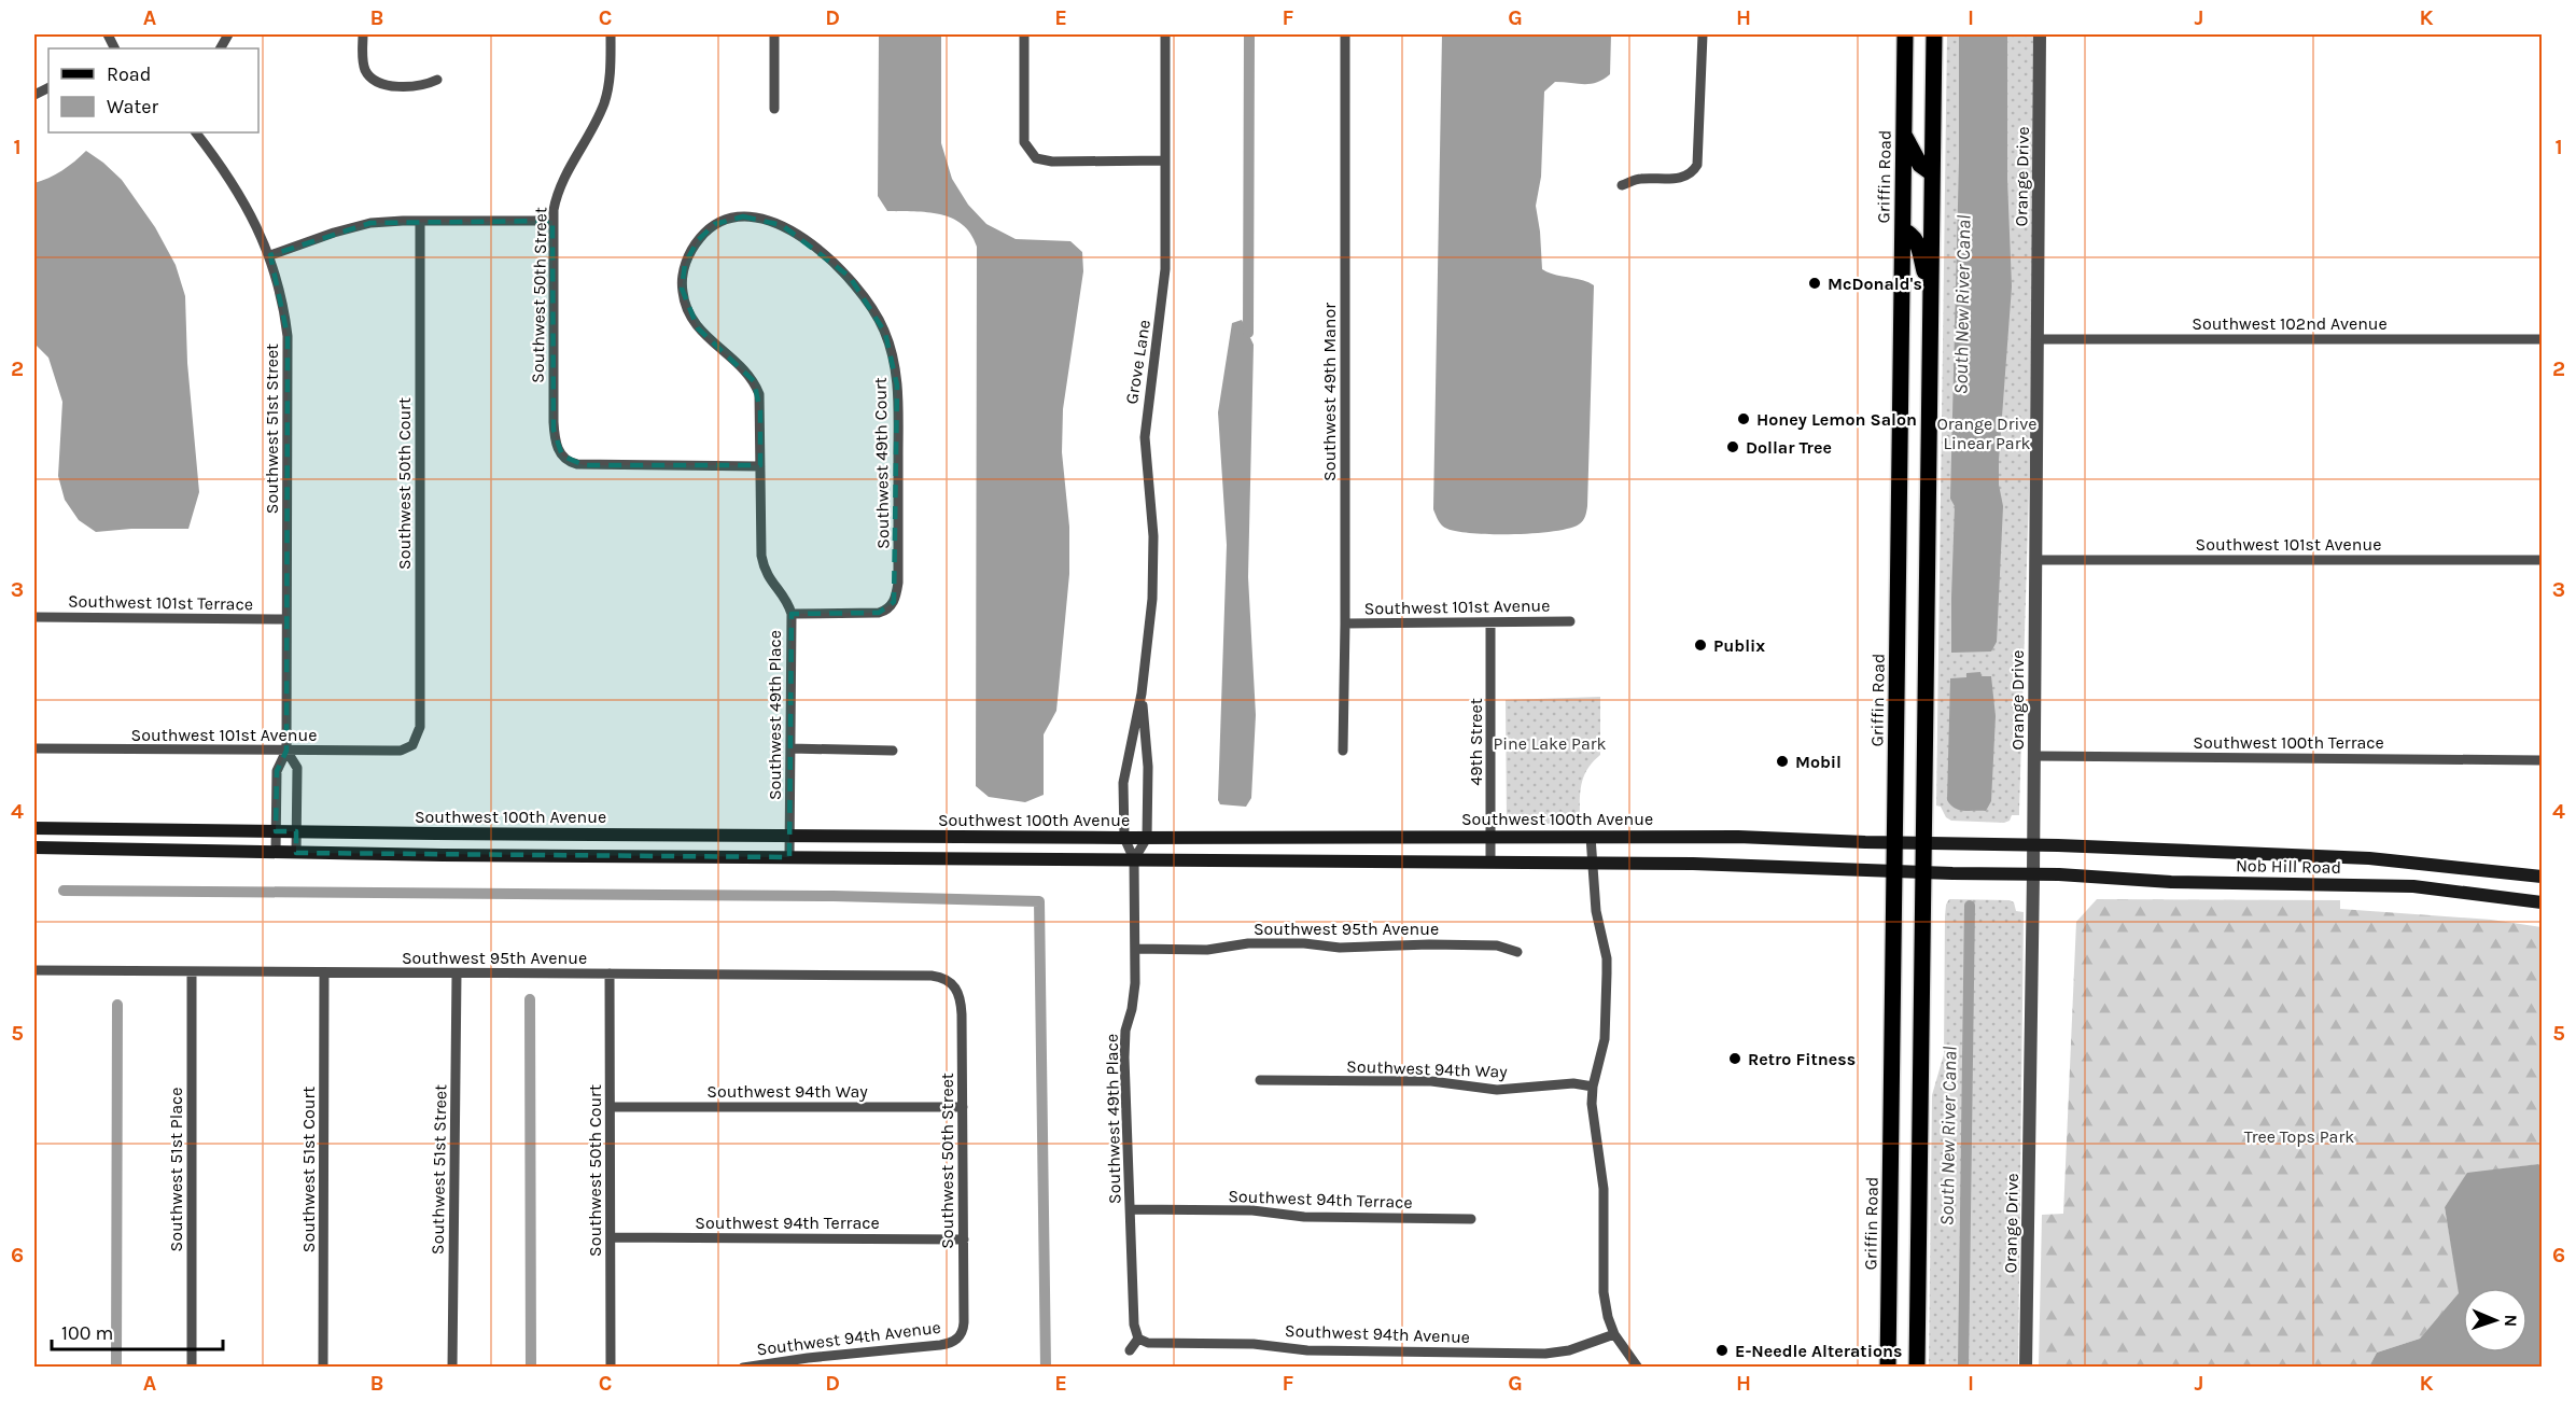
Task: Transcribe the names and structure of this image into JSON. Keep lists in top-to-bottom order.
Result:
{
  "streets": {
    "main road": ["Griffin Road", "Southwest 100th Avenue", "Nob Hill Road"],
    "street": [
      "Orange Drive",
      "Southwest 50th Street",
      "Southwest 102nd Avenue",
      "Grove Lane",
      "Southwest 49th Manor",
      "Southwest 51st Street",
      "Southwest 49th Court",
      "Southwest 50th Court",
      "Southwest 101st Avenue",
      "Southwest 101st Terrace",
      "Southwest 49th Place",
      "49th Street",
      "Southwest 100th Terrace",
      "Southwest 95th Avenue",
      "Southwest 94th Way",
      "Southwest 51st Place",
      "Southwest 51st Court",
      "Southwest 94th Terrace",
      "Southwest 94th Avenue"
    ]
  },
  "crossings": [
    ["Griffin Road", "Southwest 100th Avenue"],
    ["Orange Drive", "Southwest 102nd Avenue"],
    ["Orange Drive", "Southwest 101st Avenue"],
    ["Orange Drive", "Southwest 100th Terrace"],
    ["Orange Drive", "Southwest 100th Avenue"],
    ["Orange Drive", "Nob Hill Road"],
    ["Southwest 50th Street", "Southwest 49th Place"],
    ["Southwest 50th Street", "Southwest 95th Avenue"],
    ["Southwest 50th Street", "Southwest 94th Way"],
    ["Southwest 50th Street", "Southwest 94th Terrace"],
    ["Southwest 50th Street", "Southwest 94th Avenue"],
    ["Grove Lane", "Southwest 49th Place"],
    ["Grove Lane", "Southwest 100th Avenue"],
    ["Southwest 49th Manor", "Southwest 101st Avenue"],
    ["Southwest 51st Street", "Southwest 101st Avenue"],
    ["Southwest 51st Street", "Southwest 101st Terrace"],
    ["Southwest 51st Street", "Southwest 100th Avenue"],
    ["Southwest 51st Street", "Southwest 95th Avenue"],
    ["Southwest 49th Court", "Southwest 49th Place"],
    ["Southwest 50th Court", "Southwest 101st Avenue"],
    ["Southwest 50th Court", "Southwest 95th Avenue"],
    ["Southwest 50th Court", "Southwest 94th Way"],
    ["Southwest 50th Court", "Southwest 94th Terrace"],
    ["Southwest 101st Avenue", "49th Street"],
    ["Southwest 49th Place", "Southwest 100th Avenue"],
    ["Southwest 49th Place", "Southwest 95th Avenue"],
    ["Southwest 49th Place", "Southwest 94th Terrace"],
    ["Southwest 49th Place", "Southwest 94th Avenue"],
    ["49th Street", "Southwest 100th Avenue"],
    ["Southwest 100th Avenue", "Nob Hill Road"],
    ["Southwest 95th Avenue", "Southwest 51st Place"],
    ["Southwest 95th Avenue", "Southwest 51st Court"]
  ],
  "water": ["South New River Canal"],
  "parks": ["Orange Drive Linear Park", "Pine Lake Park", "Tree Tops Park"],
  "places": [
    "McDonald's",
    "Honey Lemon Salon",
    "Dollar Tree",
    "Publix",
    "Mobil",
    "Retro Fitness",
    "E-Needle Alterations"
  ],
  "legend": ["Road", "Water"],
  "scale_bar": "100 m",
  "north": "right",
  "grid": {
    "columns": [
      "A",
      "B",
      "C",
      "D",
      "E",
      "F",
      "G",
      "H",
      "I",
      "J",
      "K"
    ],
    "rows": [
      "1",
      "2",
      "3",
      "4",
      "5",
      "6"
    ]
  }
}
